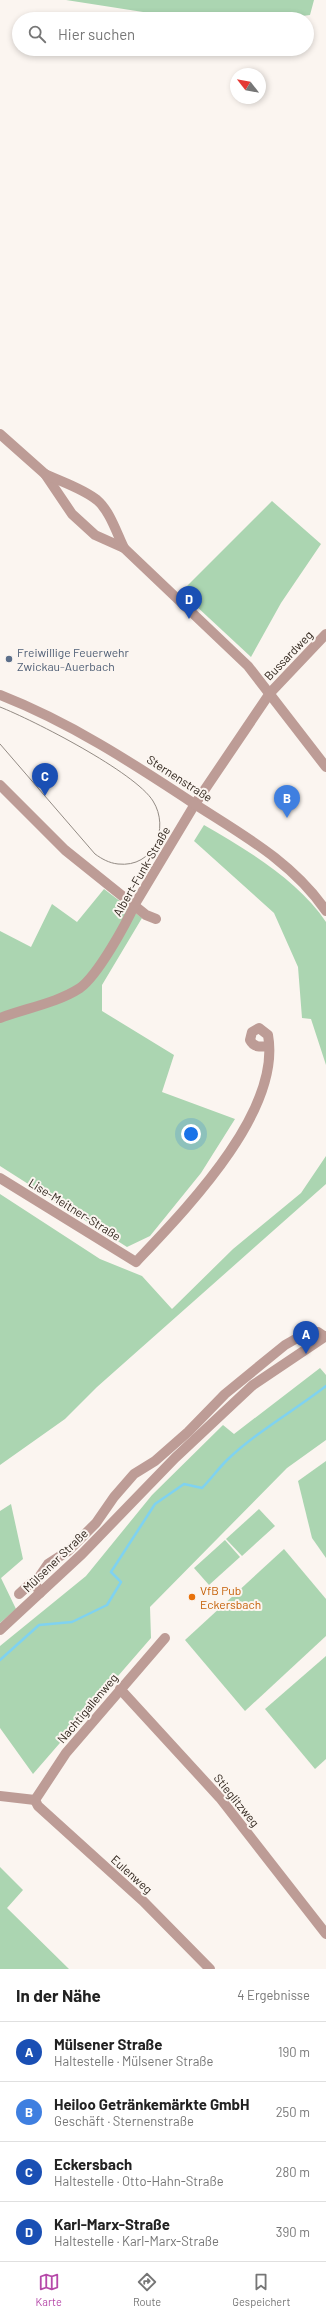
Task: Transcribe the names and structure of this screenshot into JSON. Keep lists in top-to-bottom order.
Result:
{
  "streets": {
    "street": [
      "Bussardweg",
      "Sternenstraße",
      "Albert-Funk-Straße",
      "Lise-Meitner-Straße",
      "Mülsener Straße",
      "Nachtigallenweg",
      "Stieglitzweg",
      "Eulenweg"
    ]
  },
  "crossings": [
    ["Bussardweg", "Albert-Funk-Straße"],
    ["Sternenstraße", "Albert-Funk-Straße"],
    ["Nachtigallenweg", "Stieglitzweg"],
    ["Nachtigallenweg", "Eulenweg"]
  ],
  "places": ["Freiwillige Feuerwehr Zwickau-Auerbach", "VfB Pub Eckersbach"],
  "north": "top left",
  "page": {
    "search": "Hier suchen",
    "pins": [
      "D",
      "C",
      "B",
      "A"
    ],
    "heading": ["In der Nähe", "4 Ergebnisse"],
    "list": [
      {
        "mark": "A",
        "name": "Mülsener Straße",
        "note": "Haltestelle · Mülsener Straße",
        "value": "190 m"
      },
      {
        "mark": "B",
        "name": "Heiloo Getränkemärkte GmbH",
        "note": "Geschäft · Sternenstraße",
        "value": "250 m"
      },
      {
        "mark": "C",
        "name": "Eckersbach",
        "note": "Haltestelle · Otto-Hahn-Straße",
        "value": "280 m"
      },
      {
        "mark": "D",
        "name": "Karl-Marx-Straße",
        "note": "Haltestelle · Karl-Marx-Straße",
        "value": "390 m"
      }
    ],
    "nav": ["Karte", "Route", "Gespeichert"]
  }
}
